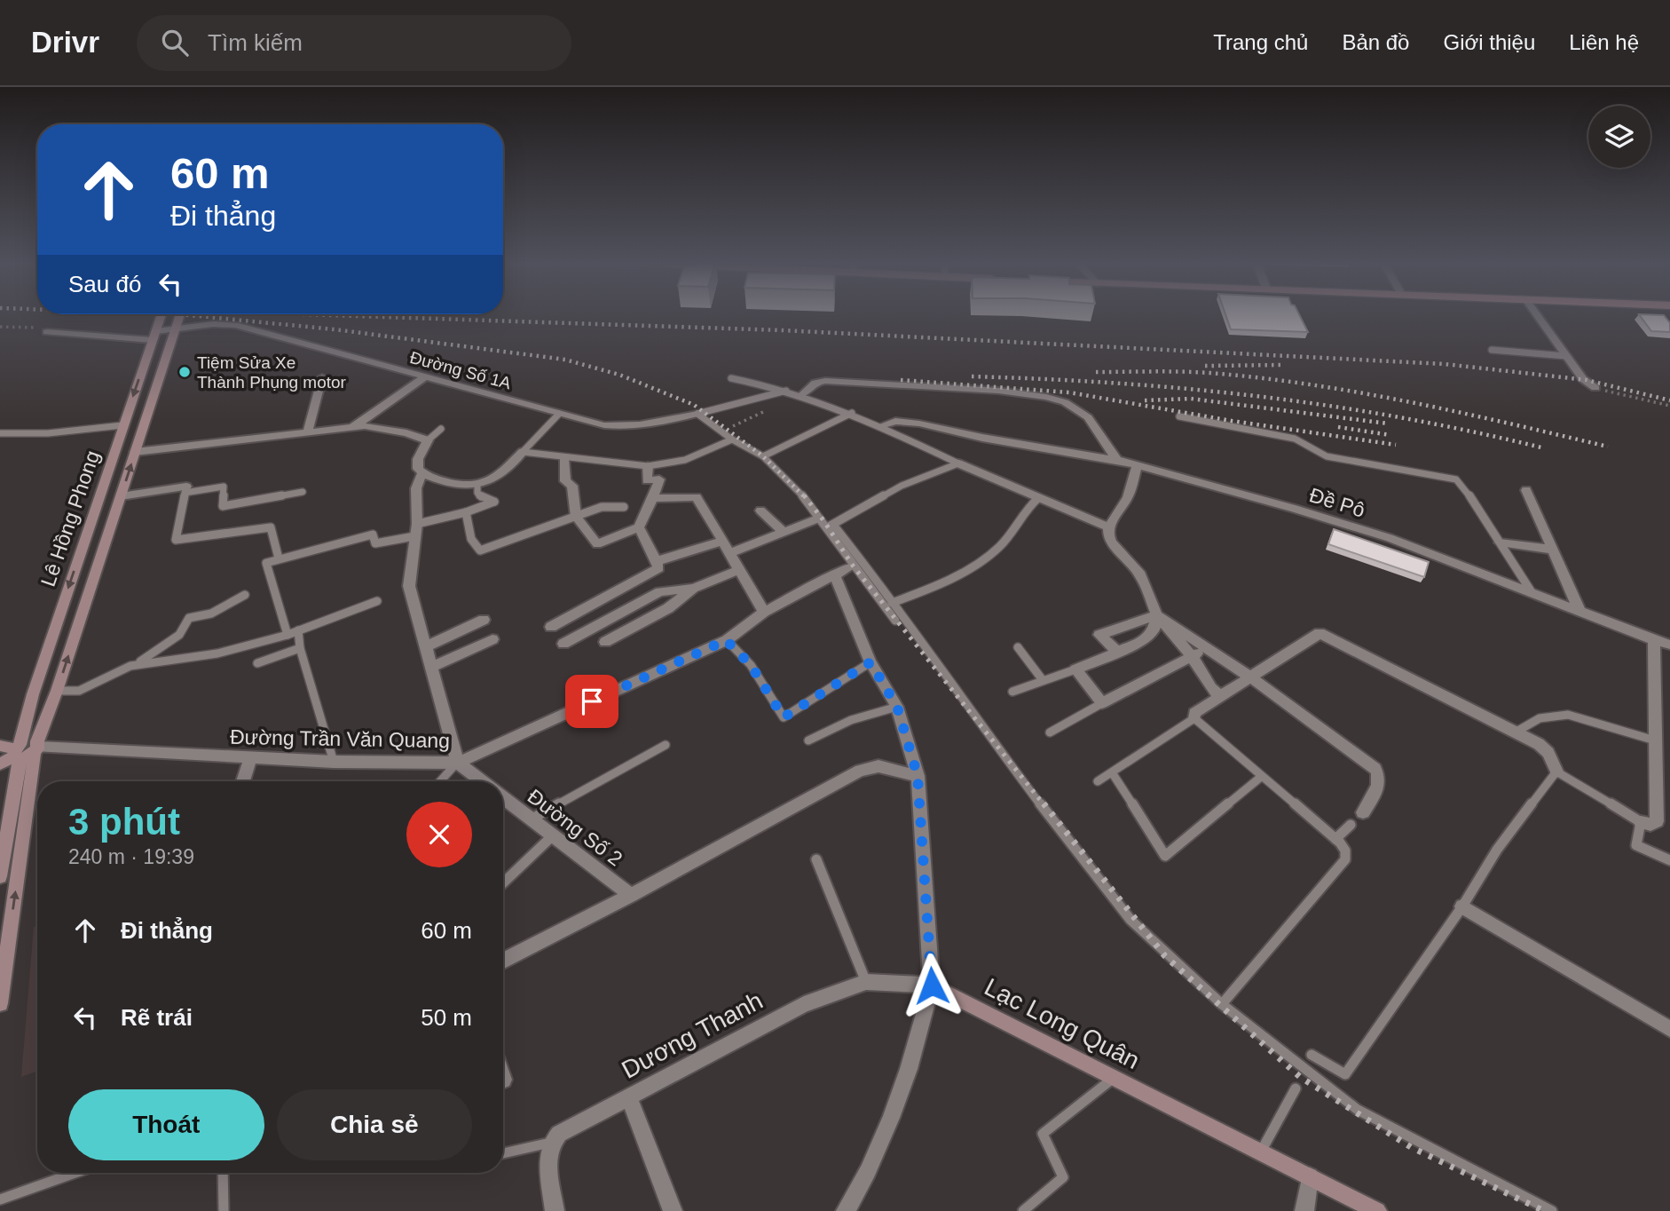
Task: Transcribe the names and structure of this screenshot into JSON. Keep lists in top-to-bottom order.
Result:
{
  "streets": {
    "main road": ["Lê Hồng Phong", "Lạc Long Quân"],
    "street": [
      "Đường Số 1A",
      "Đề Pô",
      "Đường Trần Văn Quang",
      "Đường Số 2",
      "Dương Thanh"
    ]
  },
  "crossings": [
    ["Đường Số 1A", "Lê Hồng Phong"],
    ["Lê Hồng Phong", "Đường Trần Văn Quang"],
    ["Đường Trần Văn Quang", "Đường Số 2"],
    ["Lạc Long Quân", "Dương Thanh"]
  ],
  "places": ["Tiệm Sửa Xe Thành Phụng motor"],
  "page": {
    "header": "Drivr",
    "search": "Tìm kiếm",
    "nav": [
      "Trang chủ",
      "Bản đồ",
      "Giới thiệu",
      "Liên hệ"
    ],
    "turn": ["60 m", "Đi thẳng"],
    "then": "Sau đó",
    "heading": ["3 phút", "240 m · 19:39"],
    "list": [
      {
        "name": "Đi thẳng",
        "value": "60 m"
      },
      {
        "name": "Rẽ trái",
        "value": "50 m"
      }
    ],
    "buttons": ["Thoát", "Chia sẻ"]
  }
}
